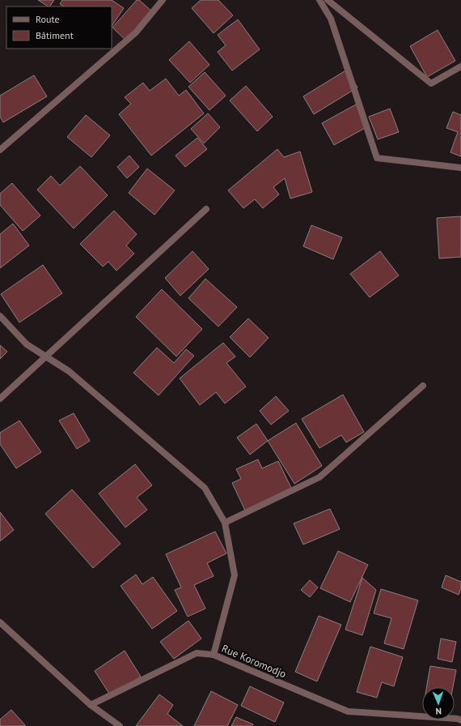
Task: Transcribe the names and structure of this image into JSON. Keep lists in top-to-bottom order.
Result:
{
  "streets": {
    "street": ["Rue Koromodjo"]
  },
  "legend": ["Route", "Bâtiment"],
  "north": "bottom"
}
